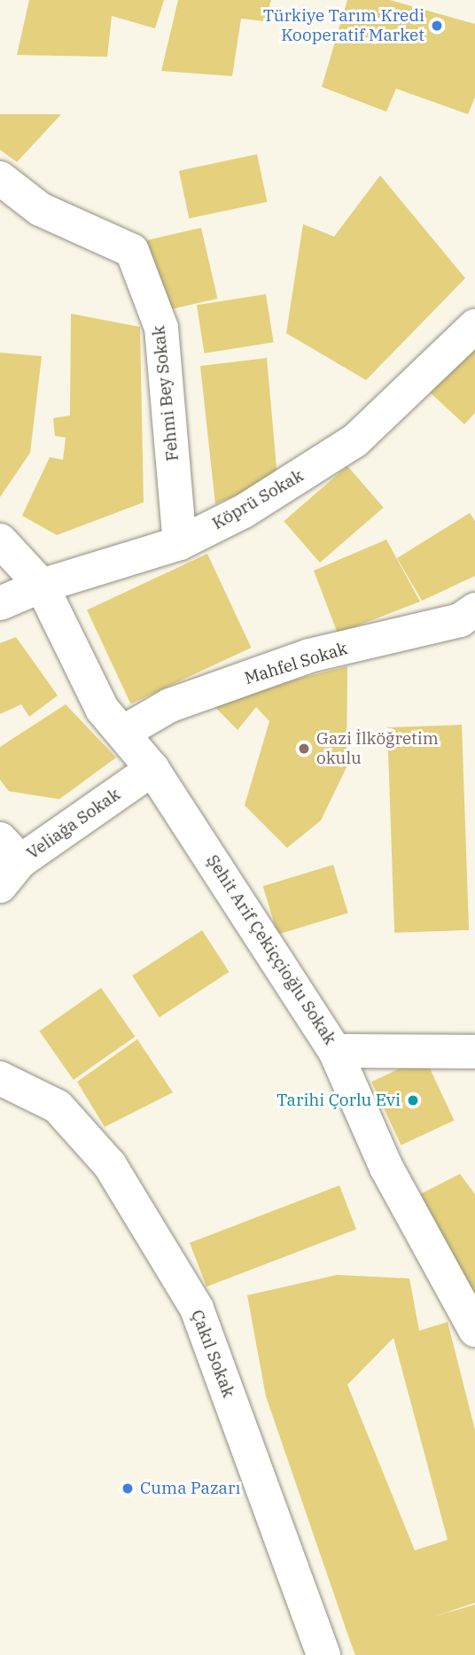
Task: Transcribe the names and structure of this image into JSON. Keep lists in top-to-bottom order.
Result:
{
  "streets": {
    "street": [
      "Fehmi Bey Sokak",
      "Köprü Sokak",
      "Mahfel Sokak",
      "Veliağa Sokak",
      "Şehit Arif Çekiççioğlu Sokak",
      "Çakıl Sokak"
    ]
  },
  "crossings": [
    ["Fehmi Bey Sokak", "Köprü Sokak"],
    ["Köprü Sokak", "Şehit Arif Çekiççioğlu Sokak"],
    ["Mahfel Sokak", "Şehit Arif Çekiççioğlu Sokak"],
    ["Veliağa Sokak", "Şehit Arif Çekiççioğlu Sokak"]
  ],
  "places": [
    "Türkiye Tarım Kredi Kooperatif Market",
    "Gazi İlköğretim okulu",
    "Tarihi Çorlu Evi",
    "Cuma Pazarı"
  ]
}
